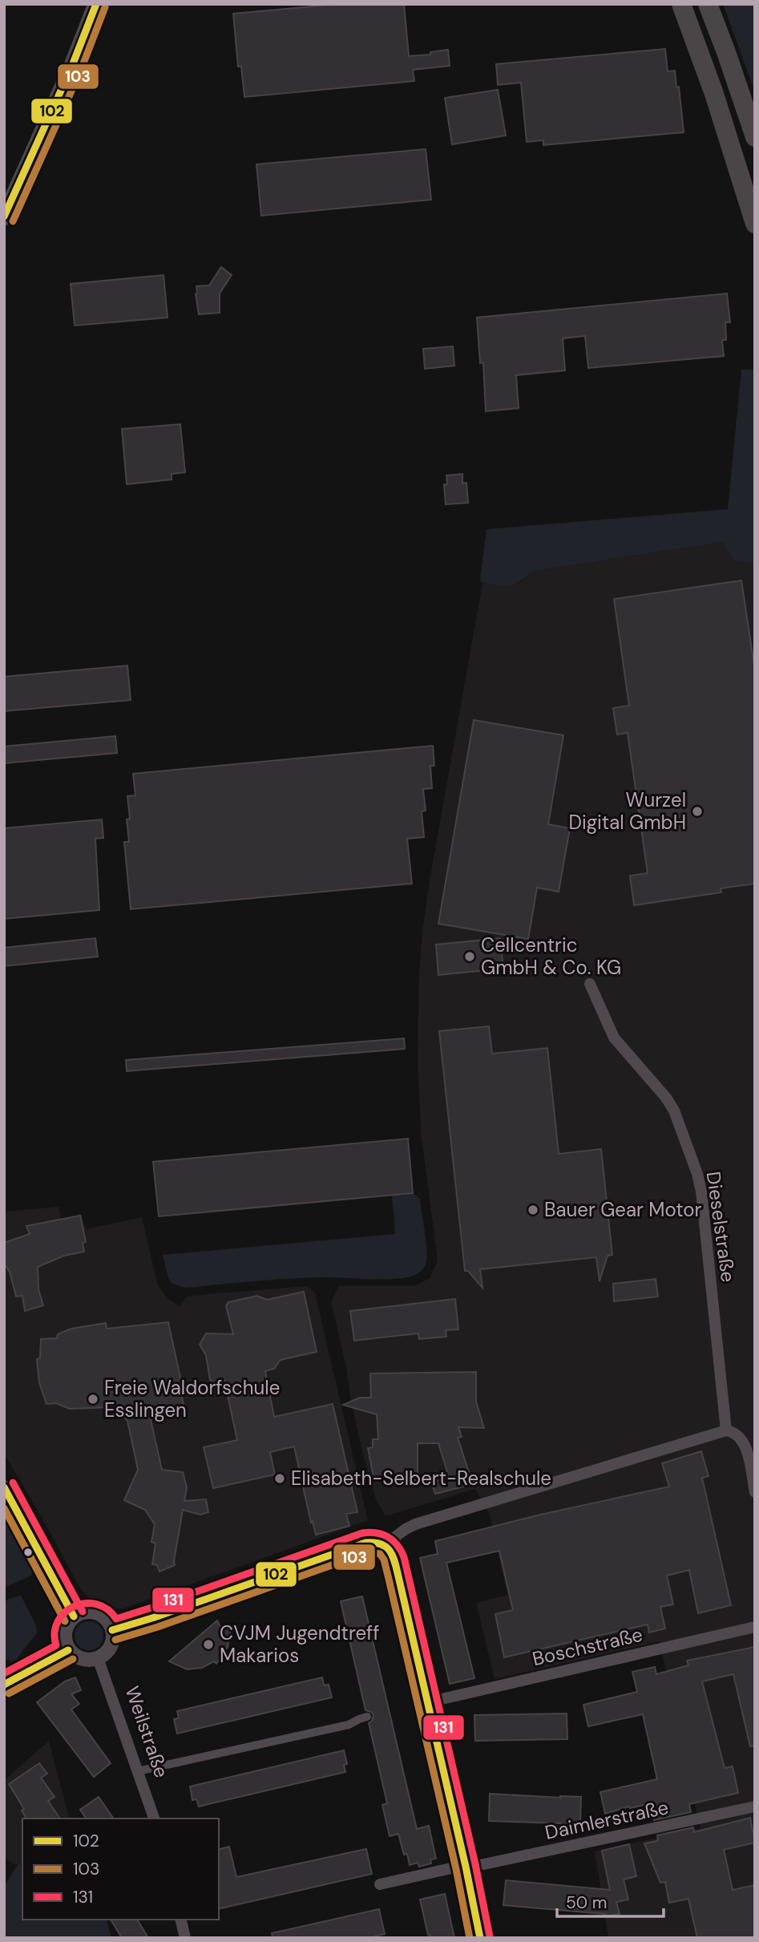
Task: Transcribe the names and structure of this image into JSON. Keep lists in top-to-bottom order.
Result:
{
  "streets": {
    "street": [
      "Dieselstraße",
      "Boschstraße",
      "Weilstraße",
      "Daimlerstraße"
    ]
  },
  "places": [
    "Wurzel Digital GmbH",
    "Cellcentric GmbH & Co. KG",
    "Bauer Gear Motor",
    "Freie Waldorfschule Esslingen",
    "Elisabeth-Selbert-Realschule",
    "CVJM Jugendtreff Makarios"
  ],
  "lines": ["transit line 102", "transit line 103", "transit line 131"],
  "legend": ["102", "103", "131"],
  "scale_bar": "50 m"
}
